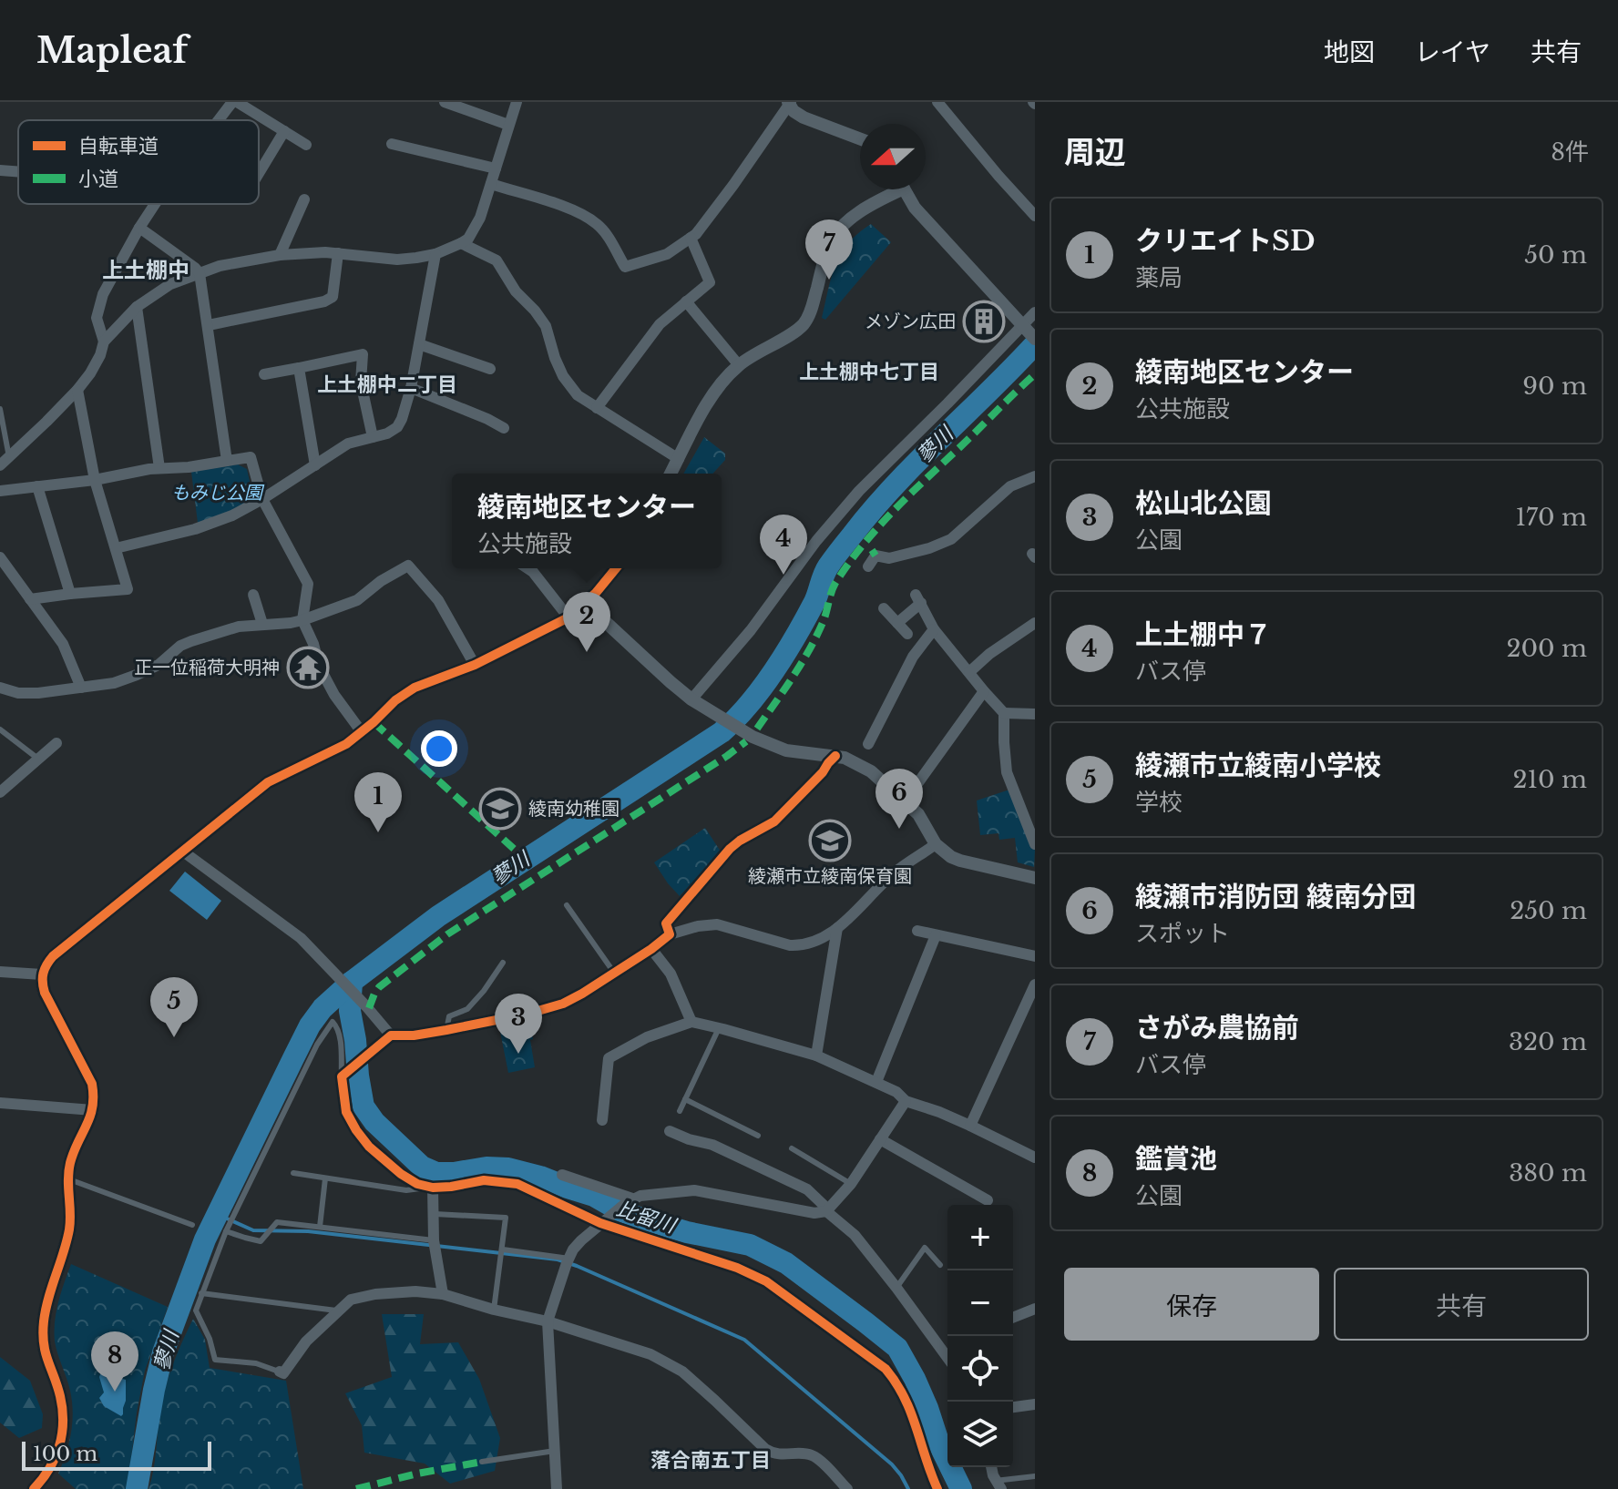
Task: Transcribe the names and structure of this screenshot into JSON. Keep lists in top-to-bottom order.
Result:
{
  "districts": [
    "上土棚中",
    "上土棚中七丁目",
    "上土棚中二丁目",
    "落合南五丁目"
  ],
  "water": ["蓼川", "比留川"],
  "parks": ["もみじ公園"],
  "places": {
    "building": ["メゾン広田"],
    "temple": ["正一位稲荷大明神"],
    "school or university": ["綾南幼稚園", "綾瀬市立綾南保育園"]
  },
  "legend": ["自転車道", "小道"],
  "scale_bar": "100 m",
  "north": "left",
  "page": {
    "header": "Mapleaf",
    "nav": ["地図", "レイヤ", "共有"],
    "heading": ["周辺", "8件"],
    "list": [
      {
        "mark": "1",
        "name": "クリエイトSD",
        "note": "薬局",
        "value": "50 m"
      },
      {
        "mark": "2",
        "name": "綾南地区センター",
        "note": "公共施設",
        "value": "90 m"
      },
      {
        "mark": "3",
        "name": "松山北公園",
        "note": "公園",
        "value": "170 m"
      },
      {
        "mark": "4",
        "name": "上土棚中７",
        "note": "バス停",
        "value": "200 m"
      },
      {
        "mark": "5",
        "name": "綾瀬市立綾南小学校",
        "note": "学校",
        "value": "210 m"
      },
      {
        "mark": "6",
        "name": "綾瀬市消防団 綾南分団",
        "note": "スポット",
        "value": "250 m"
      },
      {
        "mark": "7",
        "name": "さがみ農協前",
        "note": "バス停",
        "value": "320 m"
      },
      {
        "mark": "8",
        "name": "鑑賞池",
        "note": "公園",
        "value": "380 m"
      }
    ],
    "pins": [
      "7",
      "4",
      "2",
      "6",
      "1",
      "5",
      "3",
      "8"
    ],
    "popup": ["綾南地区センター", "公共施設"],
    "map_buttons": ["+", "−"],
    "buttons": ["保存", "共有"],
    "scale": "100 m"
  }
}
